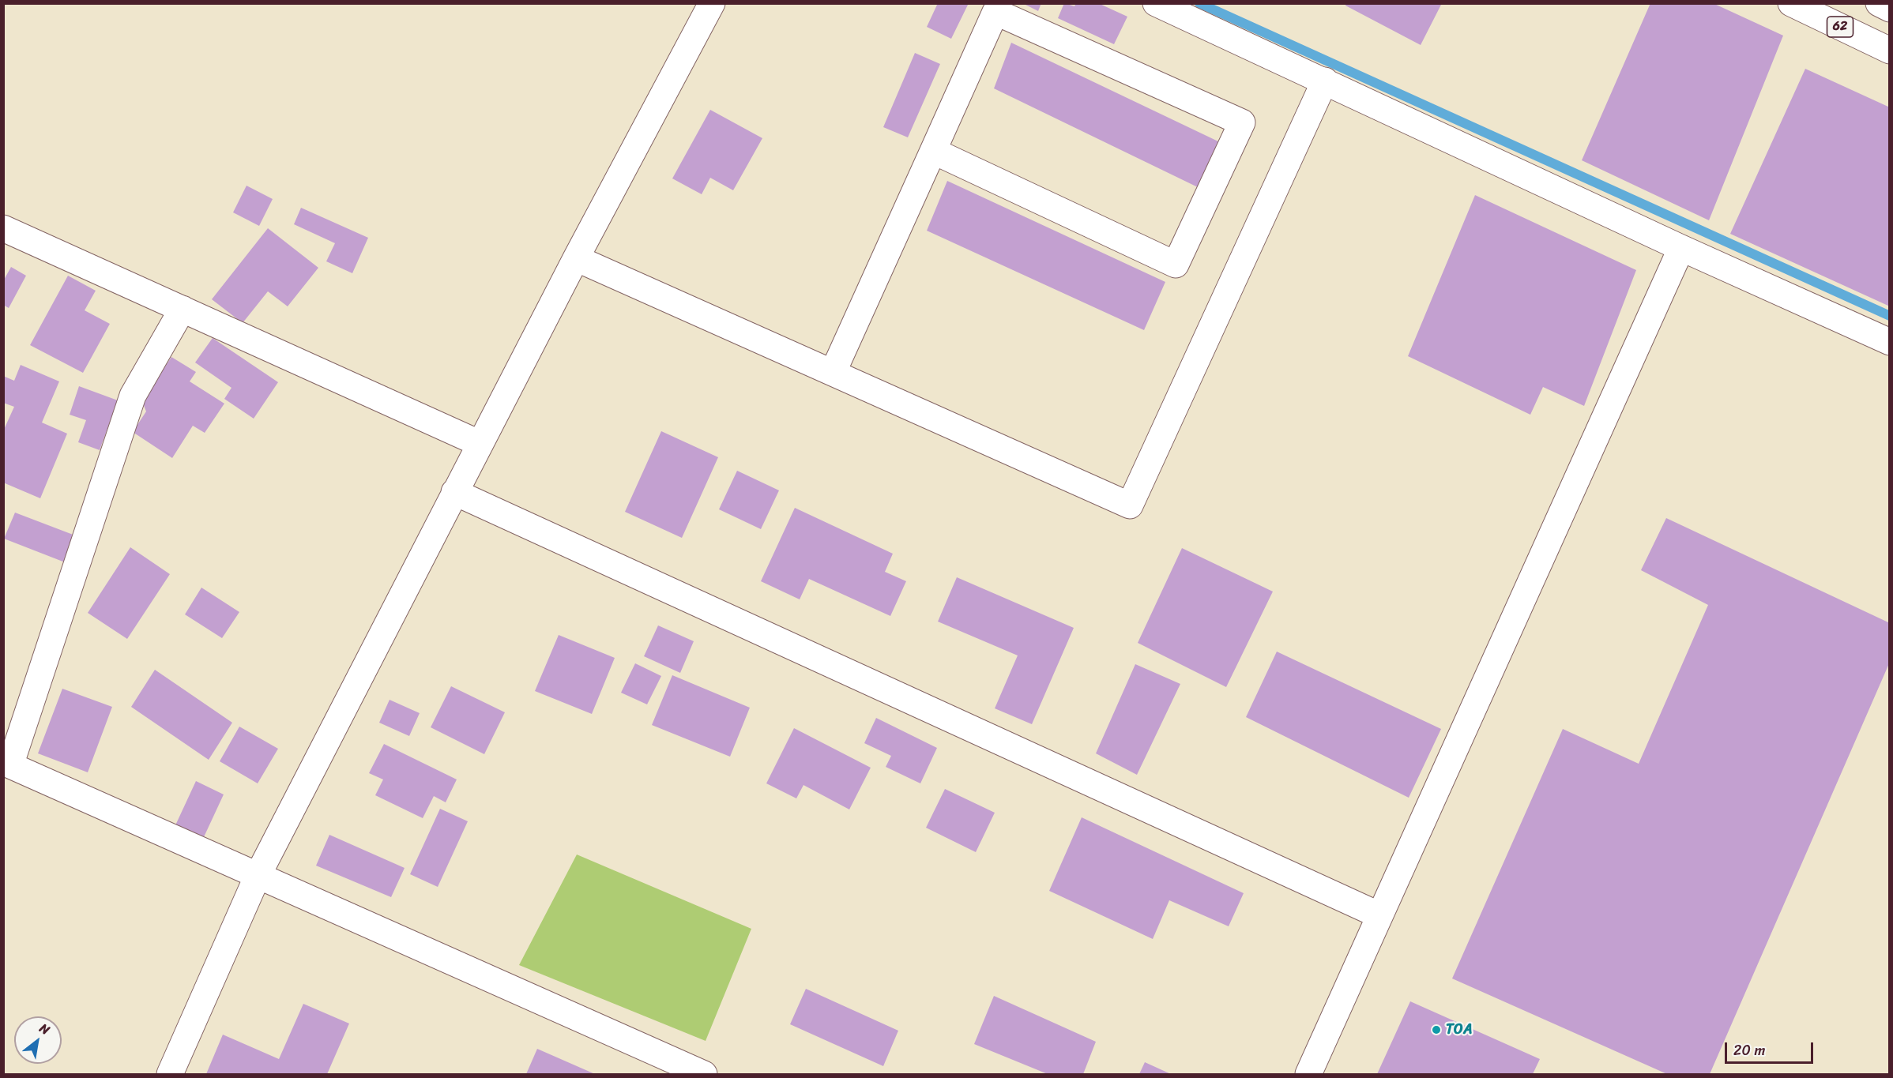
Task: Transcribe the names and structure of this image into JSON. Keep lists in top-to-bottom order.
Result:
{
  "streets": {
    "street": ["62"]
  },
  "places": ["TOA"],
  "scale_bar": "20 m",
  "north": "top right"
}
